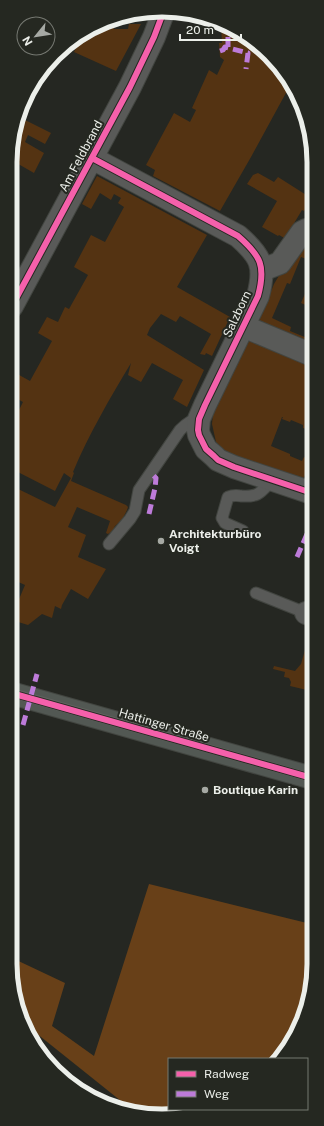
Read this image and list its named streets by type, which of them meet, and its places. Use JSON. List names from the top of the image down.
{
  "streets": {
    "street": ["Am Feldbrand", "Salzborn", "Hattinger Straße"]
  },
  "places": ["Architekturbüro Voigt", "Boutique Karin"],
  "legend": ["Radweg", "Weg"],
  "scale_bar": "20 m",
  "north": "bottom left"
}
